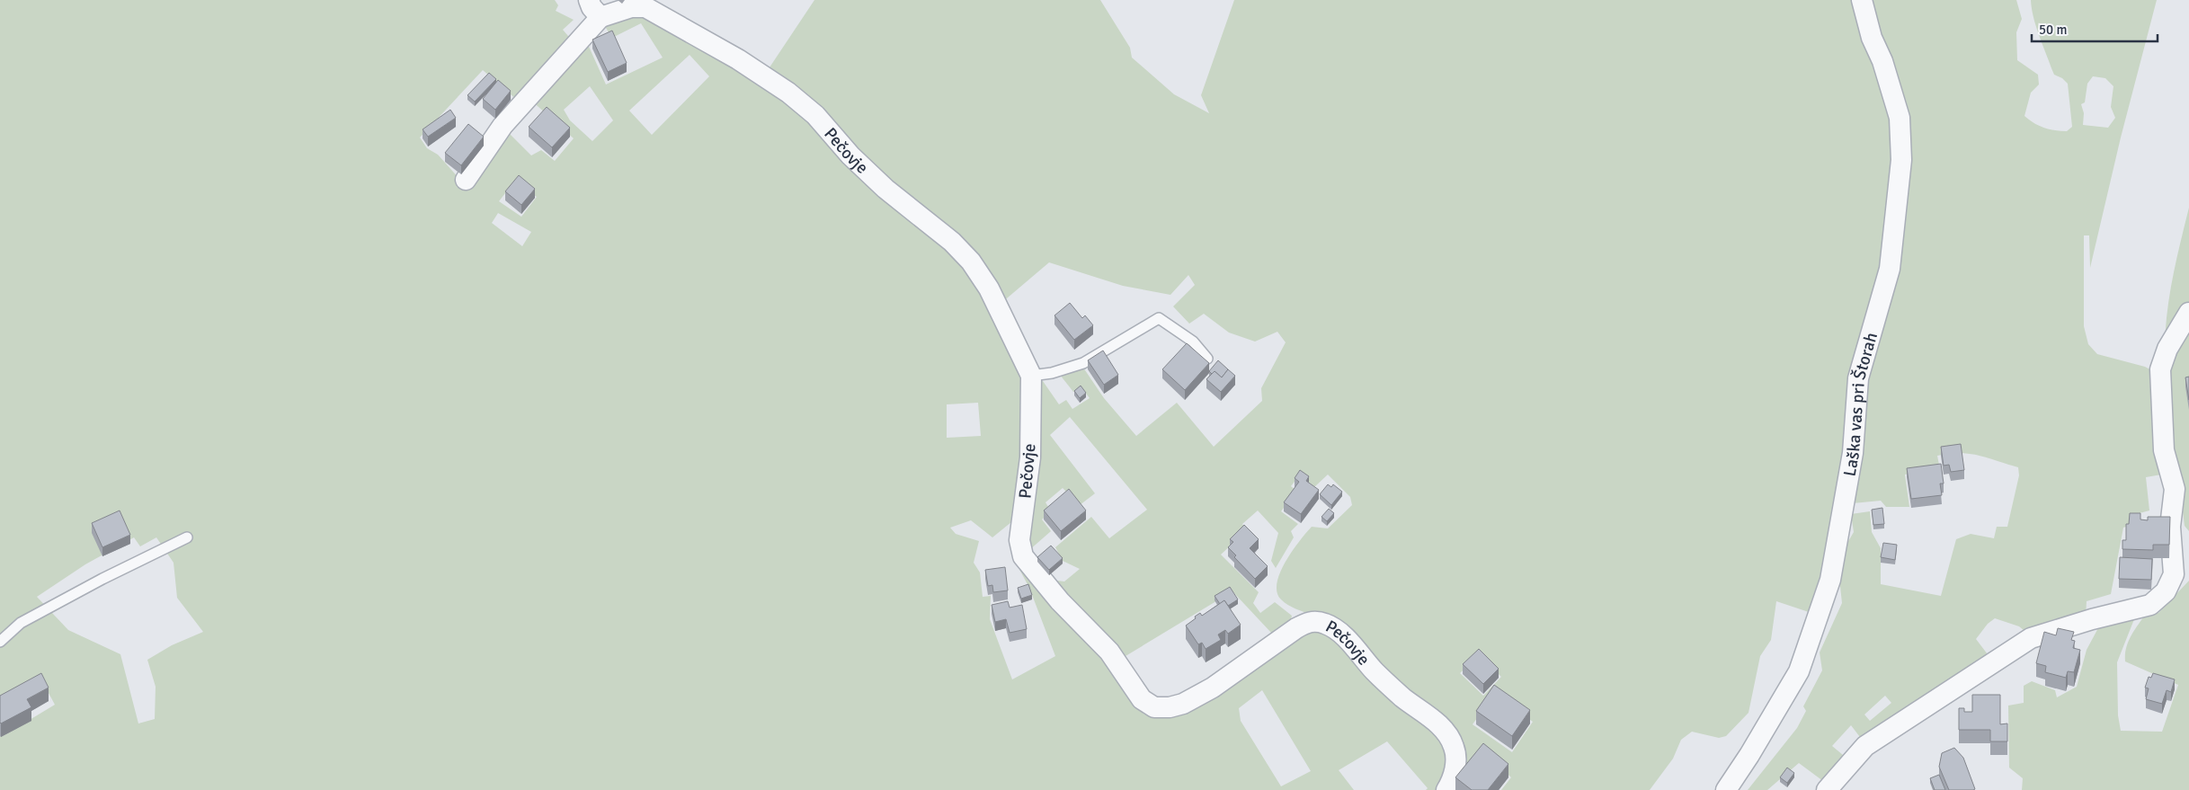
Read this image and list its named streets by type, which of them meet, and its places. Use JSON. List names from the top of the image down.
{
  "streets": {
    "street": ["Pečovje", "Laška vas pri Štorah"]
  },
  "scale_bar": "50 m"
}
